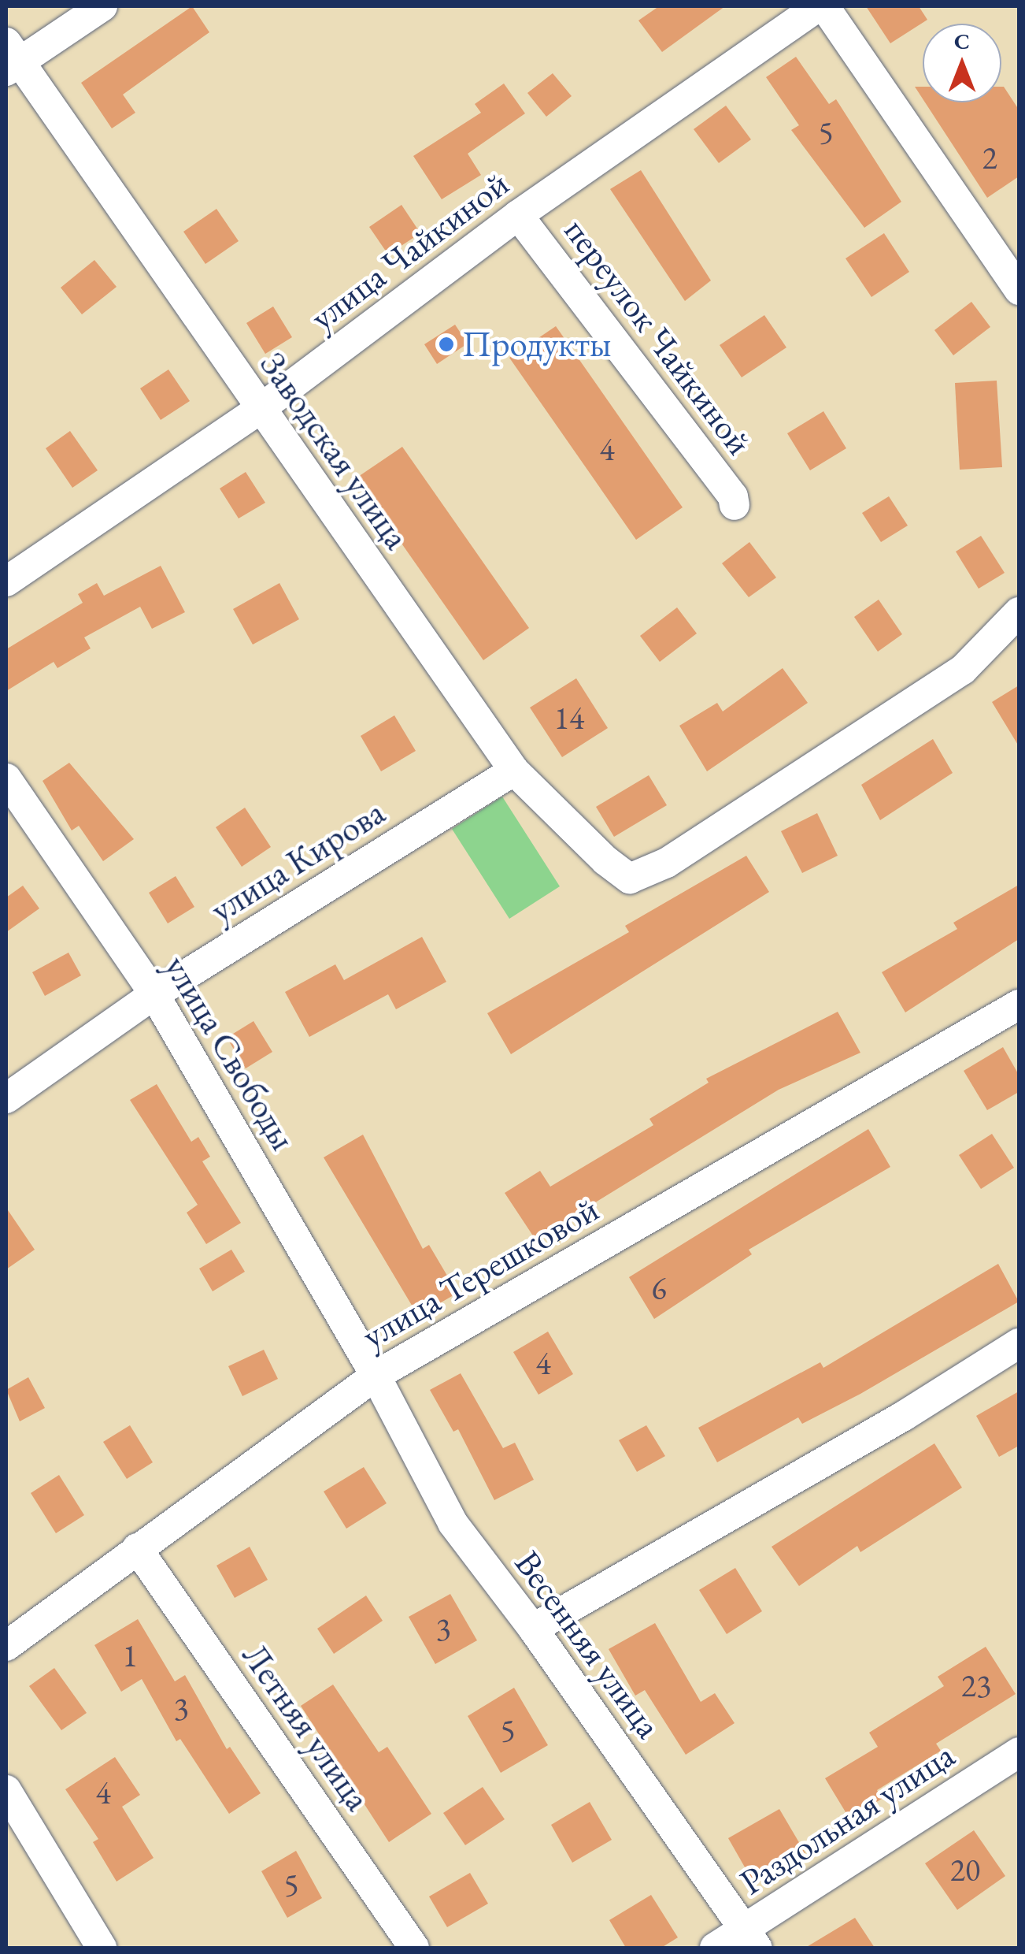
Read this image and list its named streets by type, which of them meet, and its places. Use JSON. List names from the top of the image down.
{
  "streets": {
    "street": [
      "улица Чайкиной",
      "переулок Чайкиной",
      "Заводская улица",
      "улица Кирова",
      "улица Свободы",
      "улица Терешковой",
      "Весенняя улица",
      "Летняя улица",
      "Раздольная улица"
    ]
  },
  "crossings": [
    ["улица Чайкиной", "переулок Чайкиной"],
    ["улица Чайкиной", "Заводская улица"],
    ["Заводская улица", "улица Кирова"],
    ["улица Кирова", "улица Свободы"],
    ["улица Свободы", "улица Терешковой"],
    ["улица Свободы", "Весенняя улица"],
    ["улица Терешковой", "Весенняя улица"],
    ["улица Терешковой", "Летняя улица"],
    ["Весенняя улица", "Раздольная улица"]
  ],
  "places": ["Продукты"],
  "house_numbers": [
    "5",
    "2",
    "4",
    "14",
    "6",
    "4",
    "3",
    "1",
    "23",
    "3",
    "5",
    "4",
    "20",
    "5"
  ],
  "north": "top"
}
